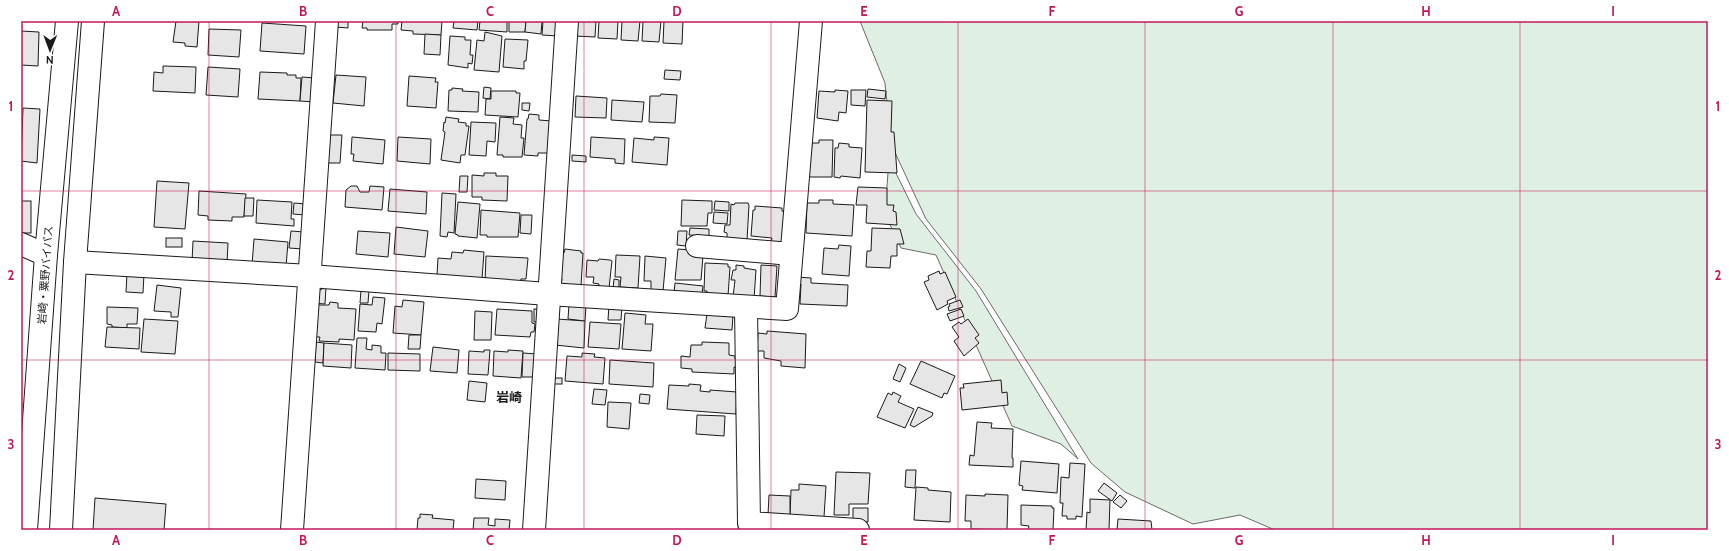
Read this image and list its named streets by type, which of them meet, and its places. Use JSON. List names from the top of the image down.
{
  "streets": {
    "main road": ["岩崎・粟野バイパス"]
  },
  "districts": ["岩崎"],
  "north": "bottom",
  "grid": {
    "columns": [
      "A",
      "B",
      "C",
      "D",
      "E",
      "F",
      "G",
      "H",
      "I"
    ],
    "rows": ["1", "2", "3"]
  }
}
